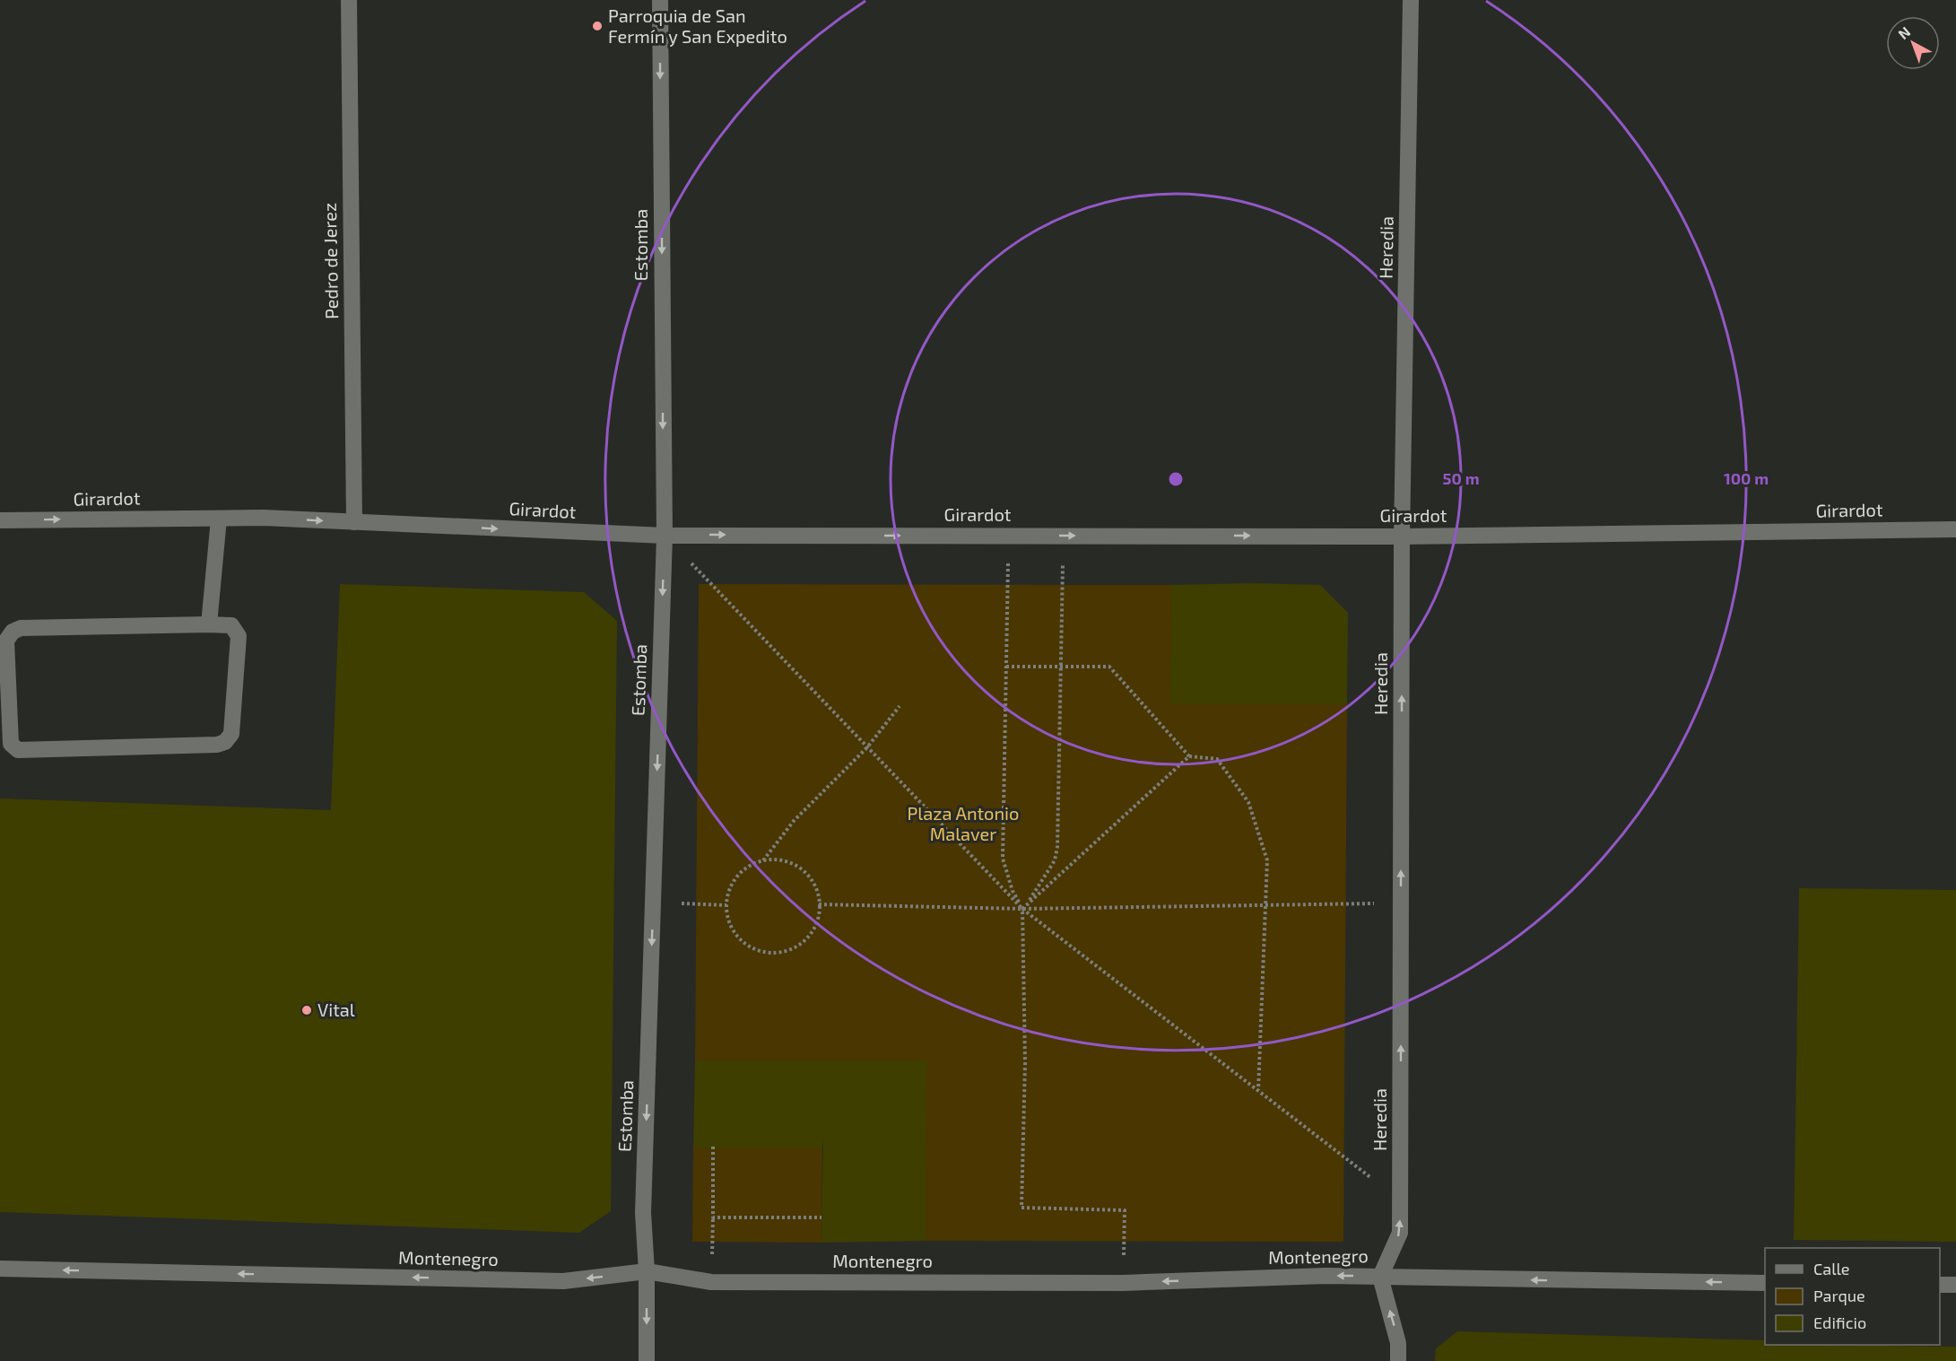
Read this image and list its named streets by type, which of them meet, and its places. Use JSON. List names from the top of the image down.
{
  "streets": {
    "street": [
      "Estomba",
      "Heredia",
      "Pedro de Jerez",
      "Girardot",
      "Montenegro"
    ]
  },
  "crossings": [
    ["Estomba", "Girardot"],
    ["Estomba", "Montenegro"],
    ["Heredia", "Girardot"],
    ["Heredia", "Montenegro"],
    ["Pedro de Jerez", "Girardot"]
  ],
  "one_way": [
    "Estomba",
    "Heredia",
    "Girardot",
    "Montenegro"
  ],
  "parks": ["Plaza Antonio Malaver"],
  "places": ["Parroquia de San Fermín y San Expedito", "Vital"],
  "legend": ["Calle", "Parque", "Edificio"],
  "north": "top left",
  "rings": ["50 m", "100 m"]
}
